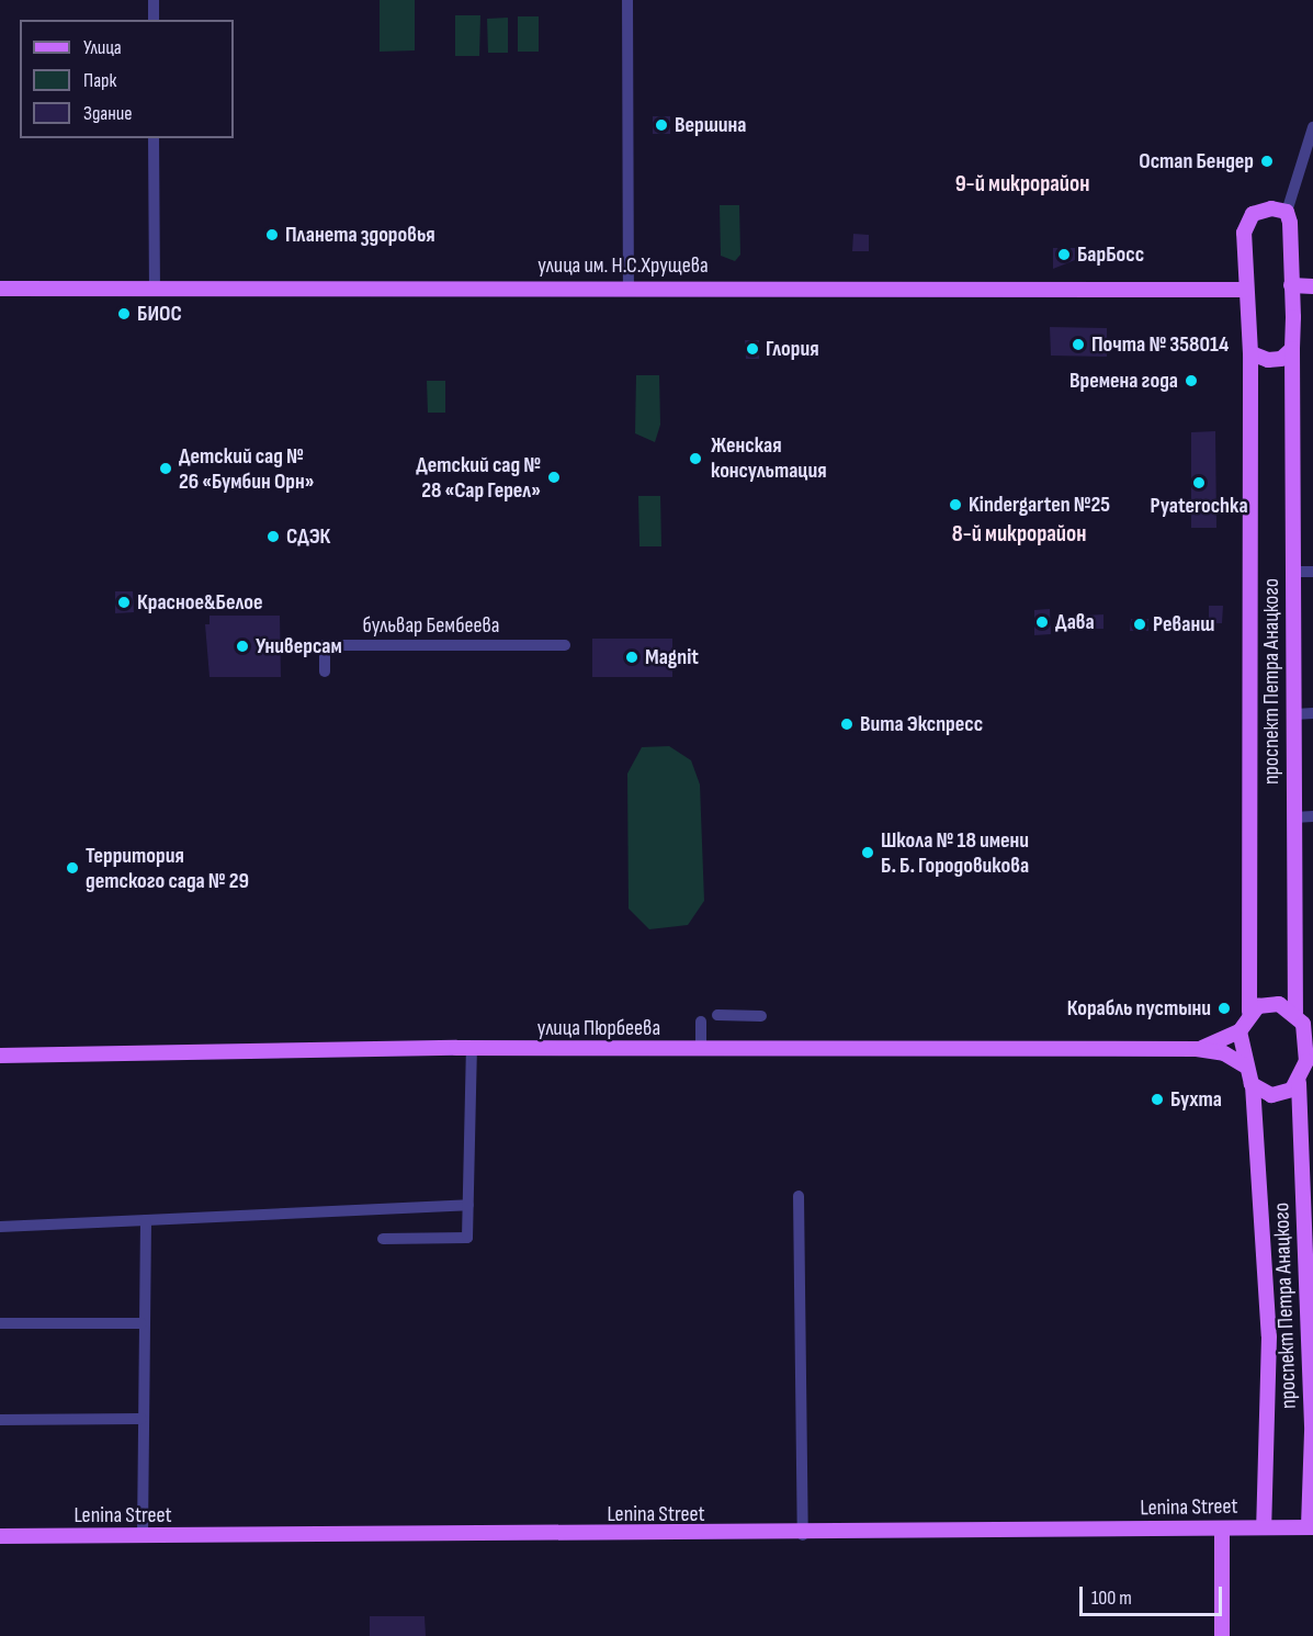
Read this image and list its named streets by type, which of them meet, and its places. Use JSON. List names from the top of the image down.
{
  "streets": {
    "main road": [
      "улица им. Н.С.Хрущева",
      "проспект Петра Анацкого",
      "улица Пюрбеева",
      "Lenina Street"
    ],
    "street": ["бульвар Бембеева"]
  },
  "crossings": [
    ["улица им. Н.С.Хрущева", "проспект Петра Анацкого"],
    ["проспект Петра Анацкого", "Lenina Street"]
  ],
  "districts": ["9-й микрорайон", "8-й микрорайон"],
  "places": [
    "Вершина",
    "Остап Бендер",
    "Планета здоровья",
    "БарБосс",
    "БИОС",
    "Почта № 358014",
    "Глория",
    "Времена года",
    "Женская консультация",
    "Детский сад № 26 «Бумбин Орн»",
    "Детский сад № 28 «Сар Герел»",
    "Pyaterochka",
    "Kindergarten №25",
    "СДЭК",
    "Красное&Белое",
    "Дава",
    "Реванш",
    "Универсам",
    "Magnit",
    "Вита Экспресс",
    "Школа № 18 имени Б. Б. Городовикова",
    "Территория детского сада № 29",
    "Корабль пустыни",
    "Бухта"
  ],
  "legend": ["Улица", "Парк", "Здание"],
  "scale_bar": "100 m"
}
